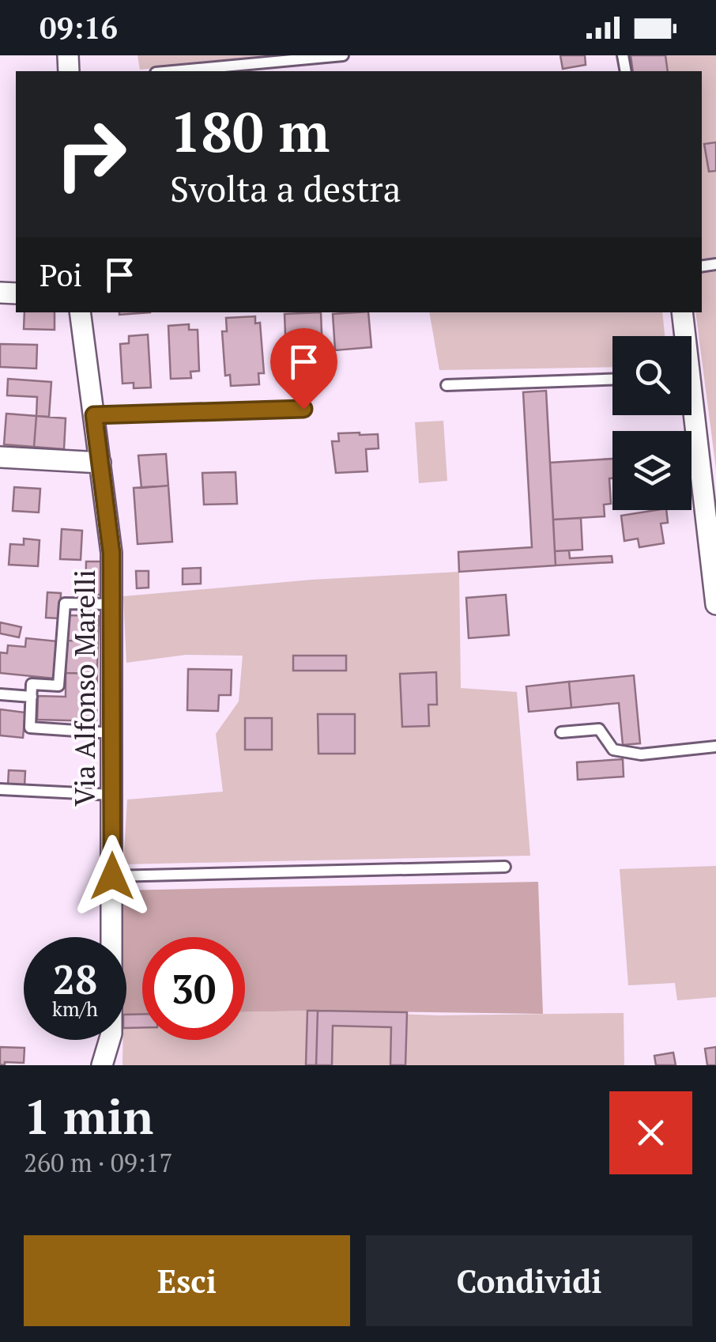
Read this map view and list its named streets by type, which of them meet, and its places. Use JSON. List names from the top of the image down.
{
  "streets": {
    "street": ["Via Alfonso Marelli"]
  },
  "page": {
    "status": "09:16",
    "turn": ["180 m", "Svolta a destra"],
    "then": "Poi",
    "speed": "28 km/h",
    "limit": "30",
    "heading": ["1 min", "260 m · 09:17"],
    "buttons": ["Esci", "Condividi"]
  }
}
